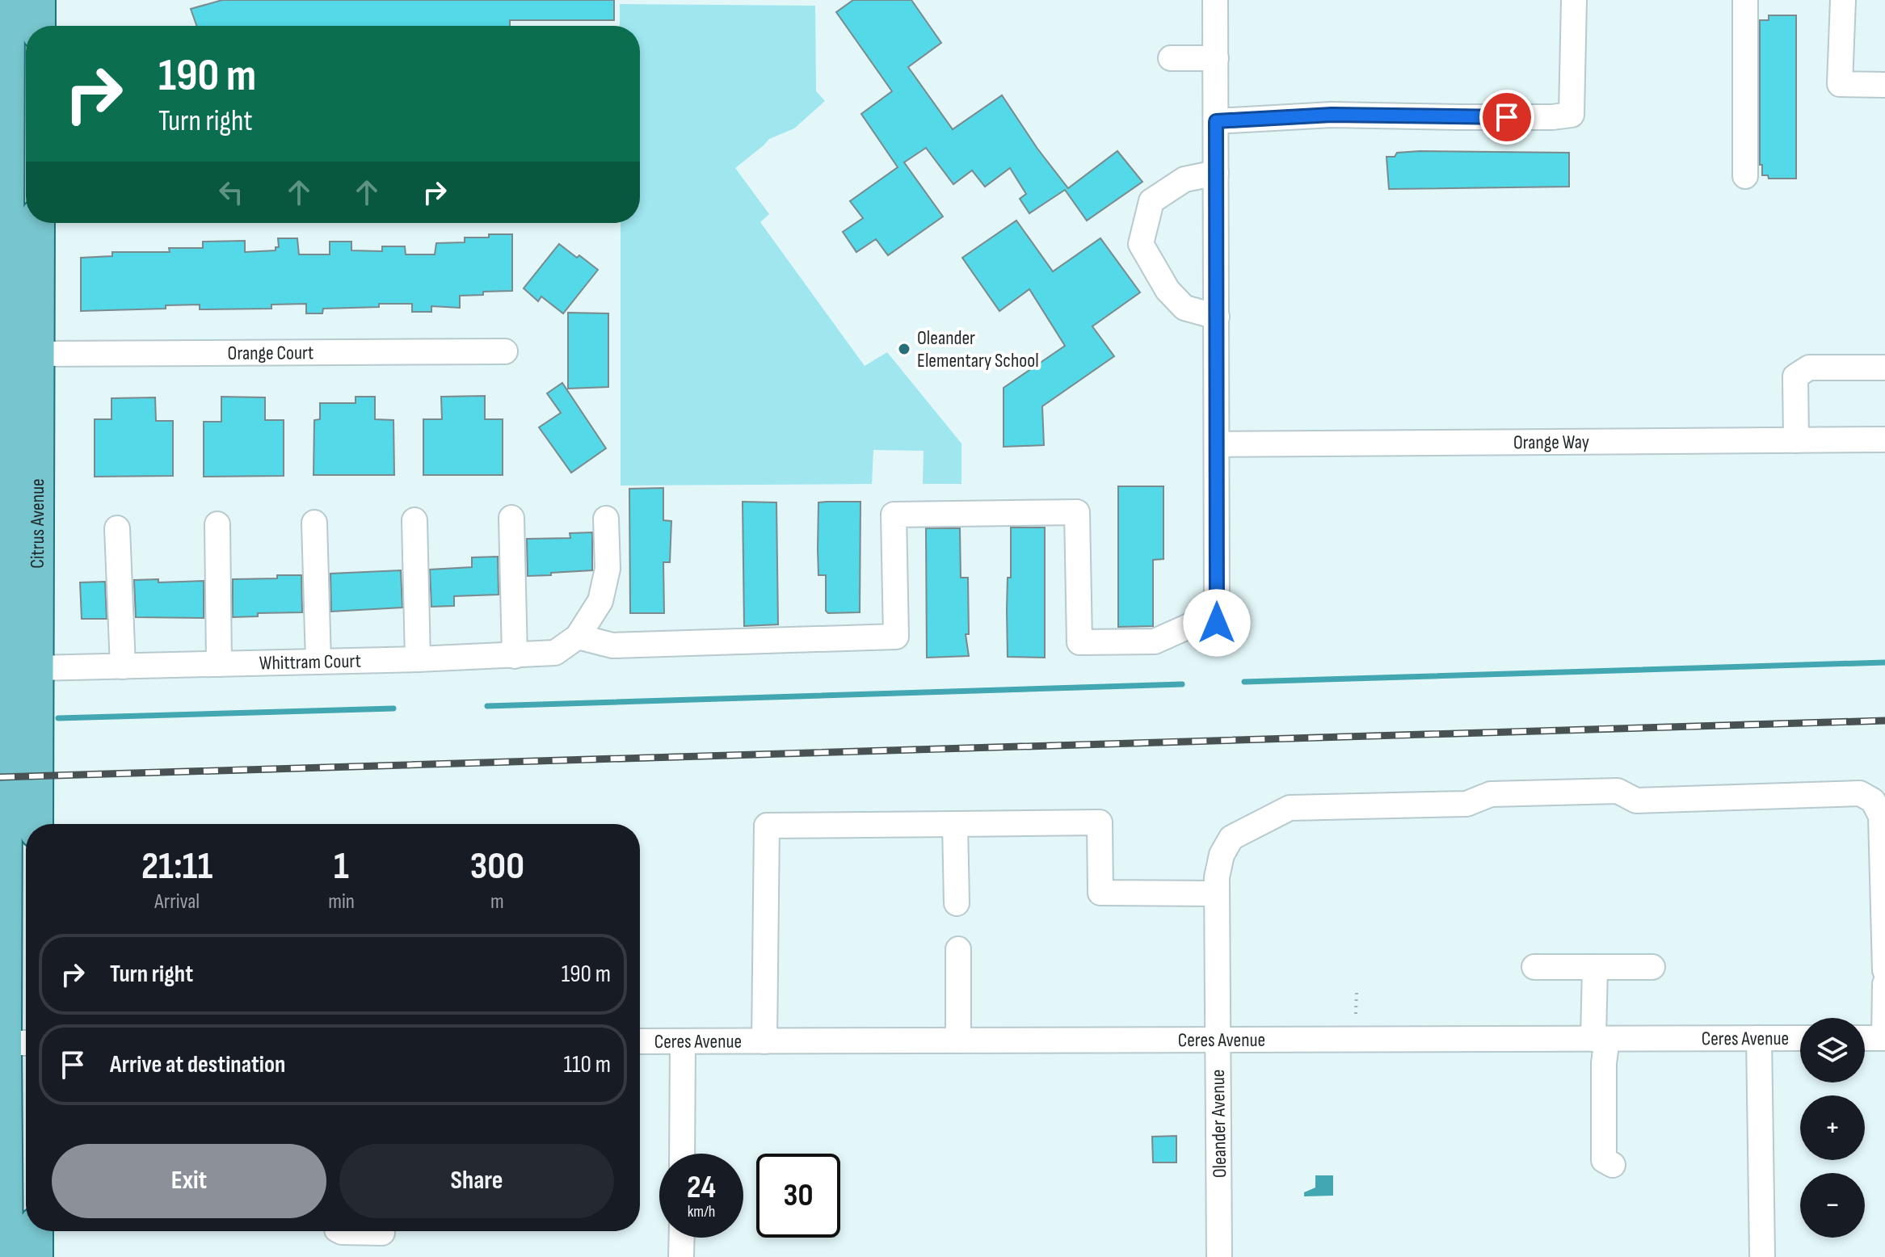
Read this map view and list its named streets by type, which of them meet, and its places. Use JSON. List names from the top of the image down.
{
  "streets": {
    "main road": ["Citrus Avenue"],
    "street": [
      "Orange Court",
      "Orange Way",
      "Whittram Court",
      "Ceres Avenue",
      "Oleander Avenue"
    ]
  },
  "crossings": [
    ["Orange Court", "Citrus Avenue"],
    ["Citrus Avenue", "Whittram Court"],
    ["Ceres Avenue", "Oleander Avenue"]
  ],
  "places": ["Oleander Elementary School"],
  "page": {
    "turn": ["190 m", "Turn right"],
    "eta": [
      "21:11",
      "Arrival",
      "1",
      "min",
      "300",
      "m"
    ],
    "list": [
      {
        "name": "Turn right",
        "value": "190 m"
      },
      {
        "name": "Arrive at destination",
        "value": "110 m"
      }
    ],
    "map_buttons": ["+", "−"],
    "buttons": ["Exit", "Share"],
    "speed": "24 km/h",
    "limit": "30"
  }
}
